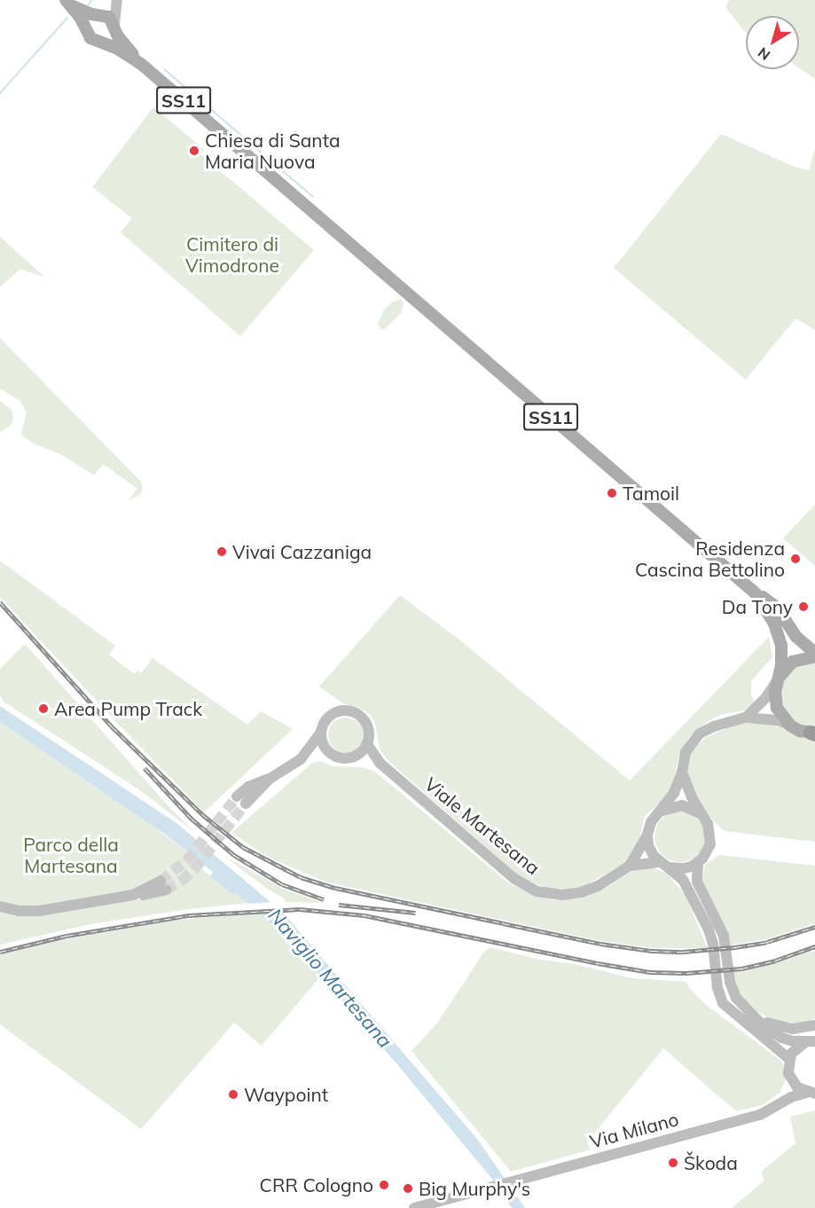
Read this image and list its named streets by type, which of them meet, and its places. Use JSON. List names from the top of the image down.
{
  "streets": {
    "main road": ["SS11", "Viale Martesana", "Via Milano"]
  },
  "water": ["Naviglio Martesana"],
  "parks": ["Cimitero di Vimodrone", "Parco della Martesana"],
  "places": [
    "Chiesa di Santa Maria Nuova",
    "Tamoil",
    "Vivai Cazzaniga",
    "Residenza Cascina Bettolino",
    "Da Tony",
    "Area Pump Track",
    "Waypoint",
    "Škoda",
    "CRR Cologno",
    "Big Murphy's"
  ],
  "north": "bottom left"
}
